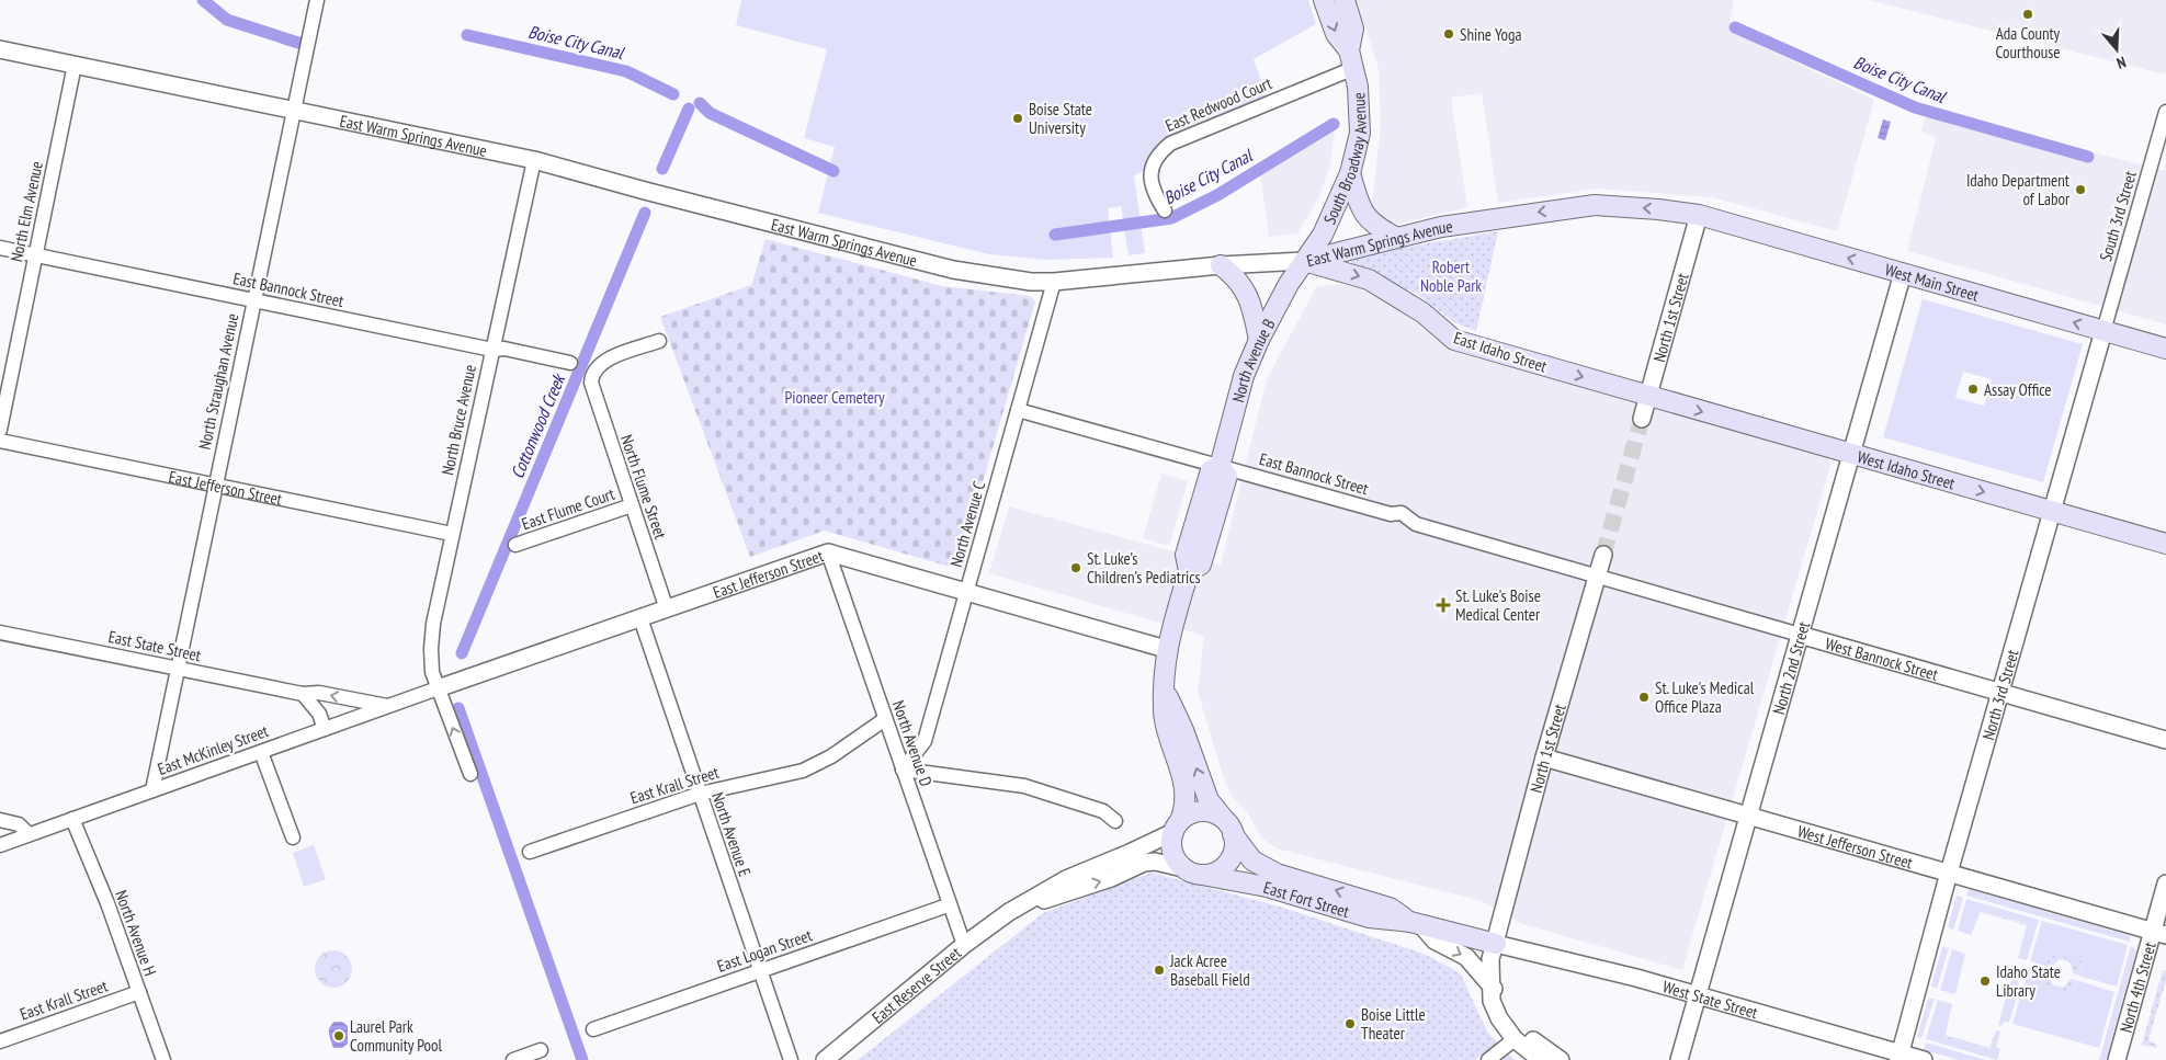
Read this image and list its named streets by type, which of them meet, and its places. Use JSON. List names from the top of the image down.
{
  "streets": {
    "main road": [
      "East Warm Springs Avenue",
      "South Broadway Avenue",
      "West Main Street",
      "East Idaho Street",
      "North Avenue B",
      "West Idaho Street",
      "East Fort Street"
    ],
    "street": [
      "East Redwood Court",
      "North Elm Avenue",
      "South 3rd Street",
      "East Bannock Street",
      "North 1st Street",
      "North Straughan Avenue",
      "North Bruce Avenue",
      "East Jefferson Street",
      "North Flume Street",
      "East Flume Court",
      "North Avenue C",
      "East State Street",
      "West Bannock Street",
      "North 2nd Street",
      "North 3rd Street",
      "North Avenue D",
      "East McKinley Street",
      "East Krall Street",
      "North Avenue E",
      "West Jefferson Street",
      "North Avenue H",
      "East Logan Street",
      "East Reserve Street",
      "North 4th Street",
      "West State Street"
    ]
  },
  "crossings": [
    ["East Redwood Court", "South Broadway Avenue"],
    ["East Warm Springs Avenue", "South Broadway Avenue"],
    ["East Warm Springs Avenue", "North Elm Avenue"],
    ["East Warm Springs Avenue", "West Main Street"],
    ["East Warm Springs Avenue", "North 1st Street"],
    ["East Warm Springs Avenue", "East Idaho Street"],
    ["East Warm Springs Avenue", "North Avenue B"],
    ["East Warm Springs Avenue", "North Straughan Avenue"],
    ["East Warm Springs Avenue", "North Bruce Avenue"],
    ["East Warm Springs Avenue", "North Avenue C"],
    ["South Broadway Avenue", "East Idaho Street"],
    ["South Broadway Avenue", "North Avenue B"],
    ["North Elm Avenue", "East Bannock Street"],
    ["South 3rd Street", "West Main Street"],
    ["South 3rd Street", "North 3rd Street"],
    ["West Main Street", "North 1st Street"],
    ["West Main Street", "North 2nd Street"],
    ["West Main Street", "North 3rd Street"],
    ["East Bannock Street", "North 1st Street"],
    ["East Bannock Street", "North Avenue B"],
    ["East Bannock Street", "North Straughan Avenue"],
    ["East Bannock Street", "North Bruce Avenue"],
    ["East Bannock Street", "North Avenue C"],
    ["East Bannock Street", "West Bannock Street"],
    ["North 1st Street", "East Idaho Street"],
    ["North 1st Street", "West Idaho Street"],
    ["North 1st Street", "West Bannock Street"],
    ["North 1st Street", "West Jefferson Street"],
    ["North 1st Street", "East Fort Street"],
    ["North 1st Street", "West State Street"],
    ["East Idaho Street", "North Avenue B"],
    ["East Idaho Street", "West Idaho Street"],
    ["North Avenue B", "East Jefferson Street"],
    ["North Avenue B", "East Fort Street"],
    ["North Straughan Avenue", "East Jefferson Street"],
    ["North Straughan Avenue", "East State Street"],
    ["North Straughan Avenue", "East McKinley Street"],
    ["North Bruce Avenue", "East Jefferson Street"],
    ["North Bruce Avenue", "East McKinley Street"],
    ["West Idaho Street", "North 2nd Street"],
    ["West Idaho Street", "North 3rd Street"],
    ["East Jefferson Street", "North Flume Street"],
    ["East Jefferson Street", "North Avenue C"],
    ["East Jefferson Street", "North Avenue D"],
    ["East Jefferson Street", "East McKinley Street"],
    ["East Jefferson Street", "North Avenue E"],
    ["East Jefferson Street", "East Fort Street"],
    ["North Flume Street", "East Flume Court"],
    ["North Avenue C", "North Avenue D"],
    ["East State Street", "East McKinley Street"],
    ["West Bannock Street", "North 2nd Street"],
    ["West Bannock Street", "North 3rd Street"],
    ["North 2nd Street", "West Jefferson Street"],
    ["North 2nd Street", "West State Street"],
    ["North 3rd Street", "West Jefferson Street"],
    ["North 3rd Street", "West State Street"],
    ["North Avenue D", "East Krall Street"],
    ["North Avenue D", "East Logan Street"],
    ["North Avenue D", "East Reserve Street"],
    ["East McKinley Street", "North Avenue H"],
    ["East Krall Street", "North Avenue E"],
    ["East Krall Street", "North Avenue H"],
    ["North Avenue E", "East Logan Street"],
    ["West Jefferson Street", "North 4th Street"],
    ["East Fort Street", "East Reserve Street"],
    ["East Fort Street", "West State Street"]
  ],
  "one_way": [
    "West Main Street",
    "East Idaho Street",
    "West Idaho Street",
    "East Fort Street"
  ],
  "water": ["Boise City Canal", "Cottonwood Creek"],
  "parks": ["Robert Noble Park", "Pioneer Cemetery"],
  "places": {
    "other": [
      "Ada County Courthouse",
      "Shine Yoga",
      "Boise State University",
      "Idaho Department of Labor",
      "Assay Office",
      "St. Luke’s Children’s Pediatrics",
      "St. Luke's Medical Office Plaza",
      "Jack Acree Baseball Field",
      "Idaho State Library",
      "Boise Little Theater",
      "Laurel Park Community Pool"
    ],
    "health": ["St. Luke's Boise Medical Center"]
  },
  "north": "bottom"
}
